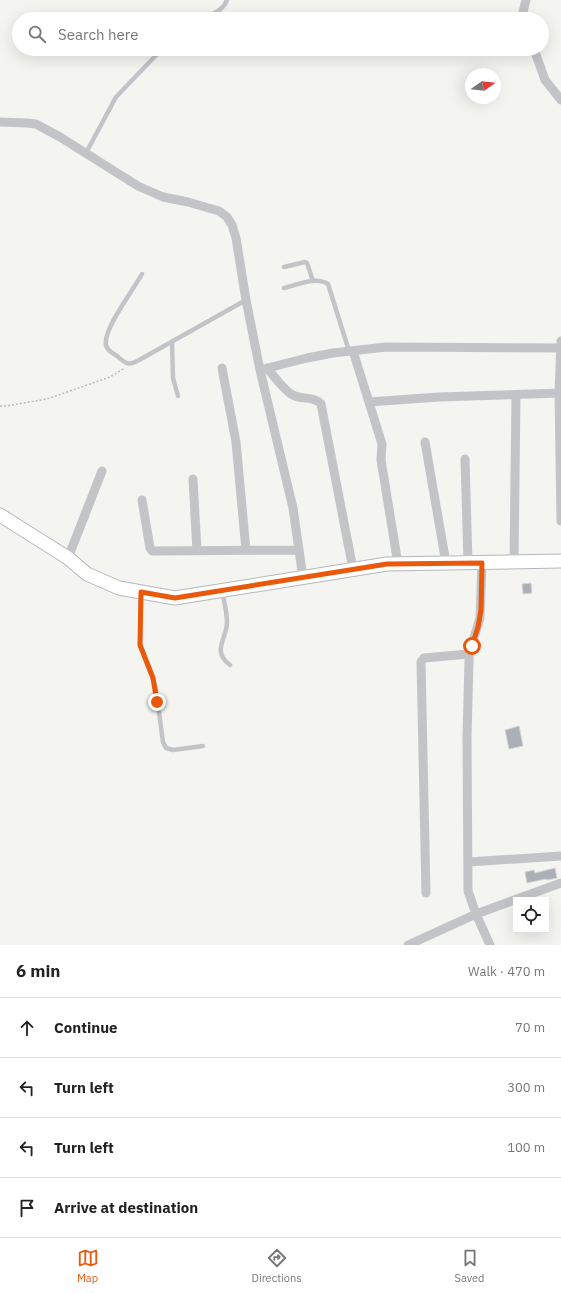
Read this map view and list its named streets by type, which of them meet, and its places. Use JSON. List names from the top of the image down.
{
  "north": "right",
  "page": {
    "search": "Search here",
    "heading": ["6 min", "Walk · 470 m"],
    "list": [
      ["Continue", "70 m"],
      ["Turn left", "300 m"],
      ["Turn left", "100 m"],
      "Arrive at destination"
    ],
    "nav": ["Map", "Directions", "Saved"]
  }
}
